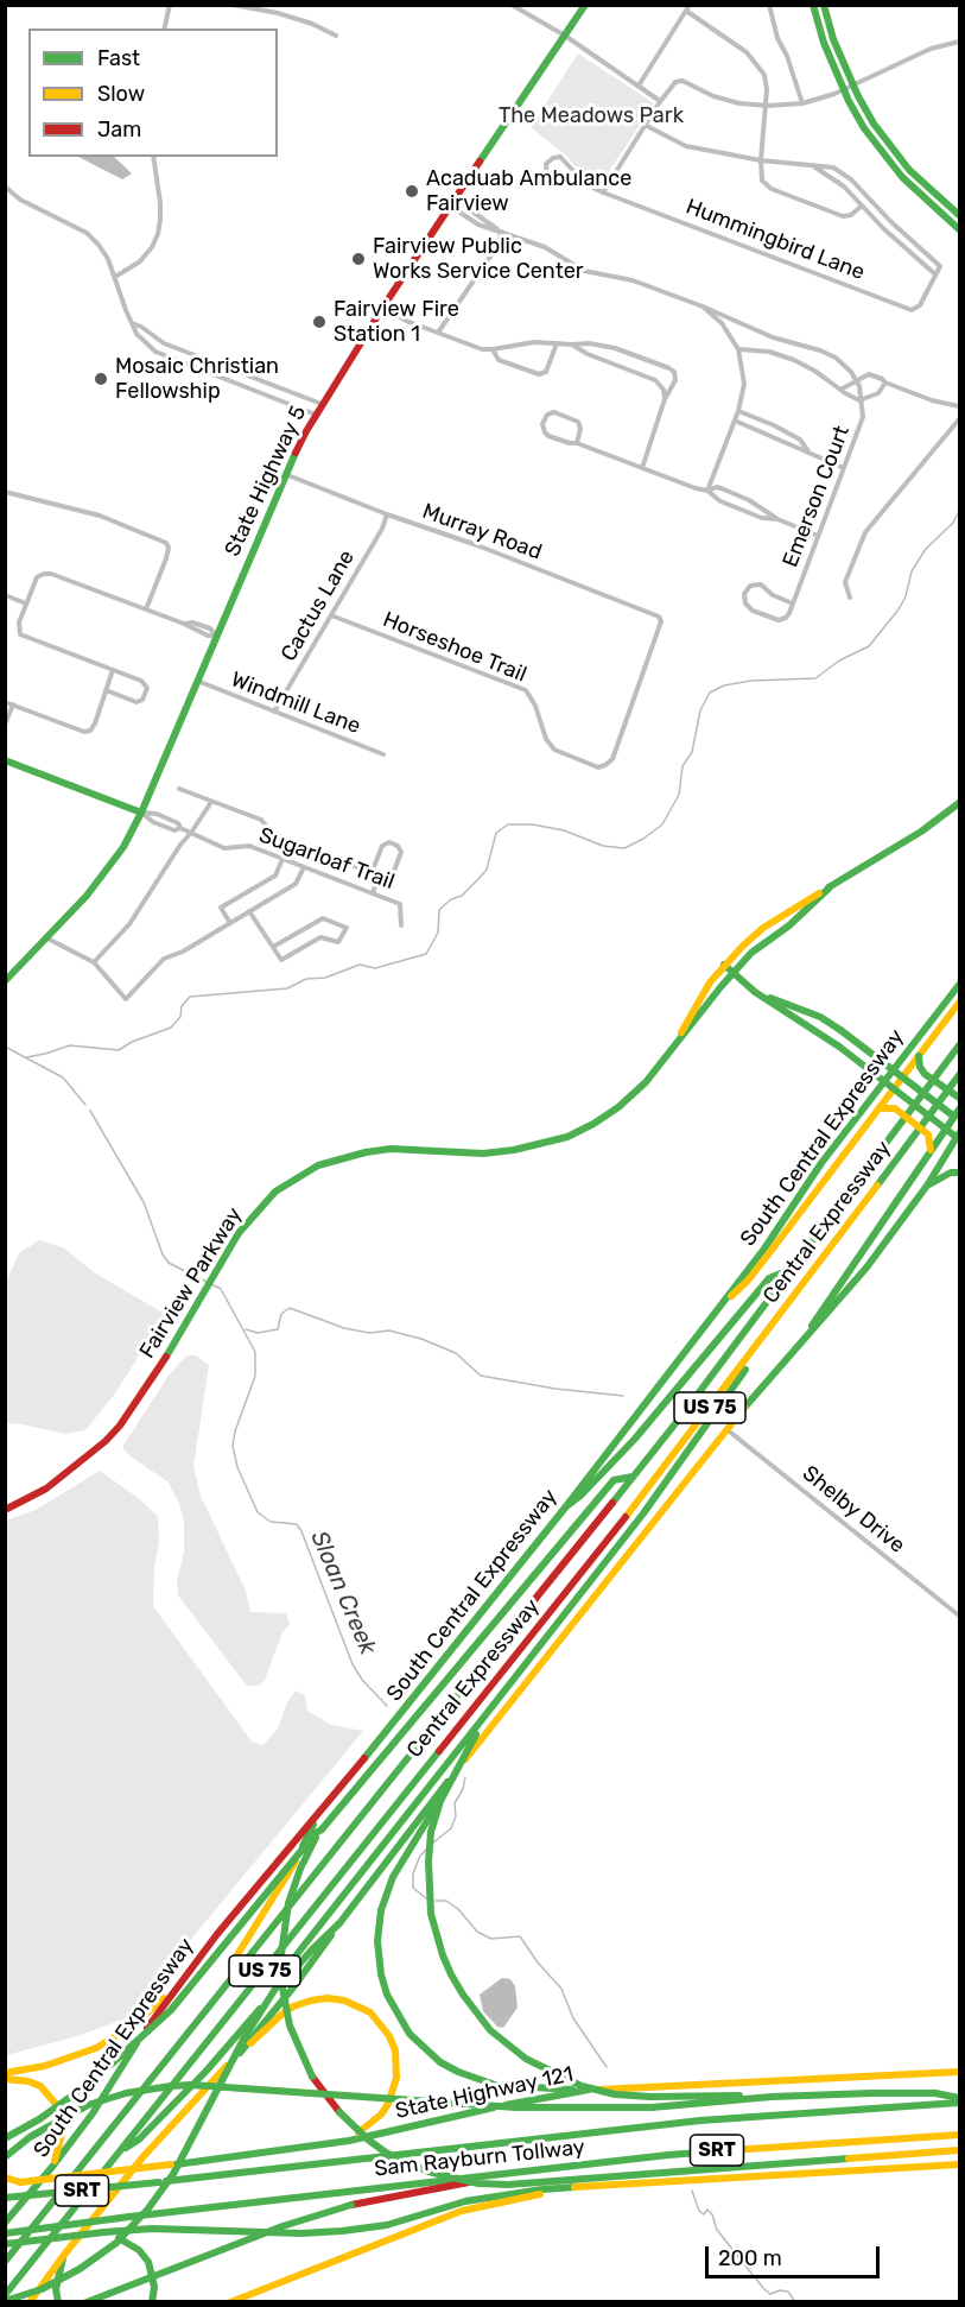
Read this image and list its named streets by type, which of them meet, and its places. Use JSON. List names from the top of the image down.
{
  "streets": {
    "main road": [
      "State Highway 5",
      "South Central Expressway",
      "Central Expressway",
      "Fairview Parkway",
      "US 75",
      "State Highway 121",
      "SRT",
      "Sam Rayburn Tollway"
    ],
    "street": [
      "Hummingbird Lane",
      "Emerson Court",
      "Murray Road",
      "Cactus Lane",
      "Horseshoe Trail",
      "Windmill Lane",
      "Sugarloaf Trail",
      "Shelby Drive"
    ]
  },
  "crossings": [
    ["State Highway 5", "Murray Road"],
    ["State Highway 5", "Windmill Lane"],
    ["State Highway 5", "Sugarloaf Trail"],
    ["Murray Road", "Cactus Lane"],
    ["Murray Road", "Horseshoe Trail"],
    ["Cactus Lane", "Horseshoe Trail"],
    ["Cactus Lane", "Windmill Lane"]
  ],
  "water": ["Sloan Creek"],
  "parks": ["The Meadows Park"],
  "places": [
    "Acaduab Ambulance Fairview",
    "Fairview Public Works Service Center",
    "Fairview Fire Station 1",
    "Mosaic Christian Fellowship"
  ],
  "legend": ["Fast", "Slow", "Jam"],
  "scale_bar": "200 m"
}
